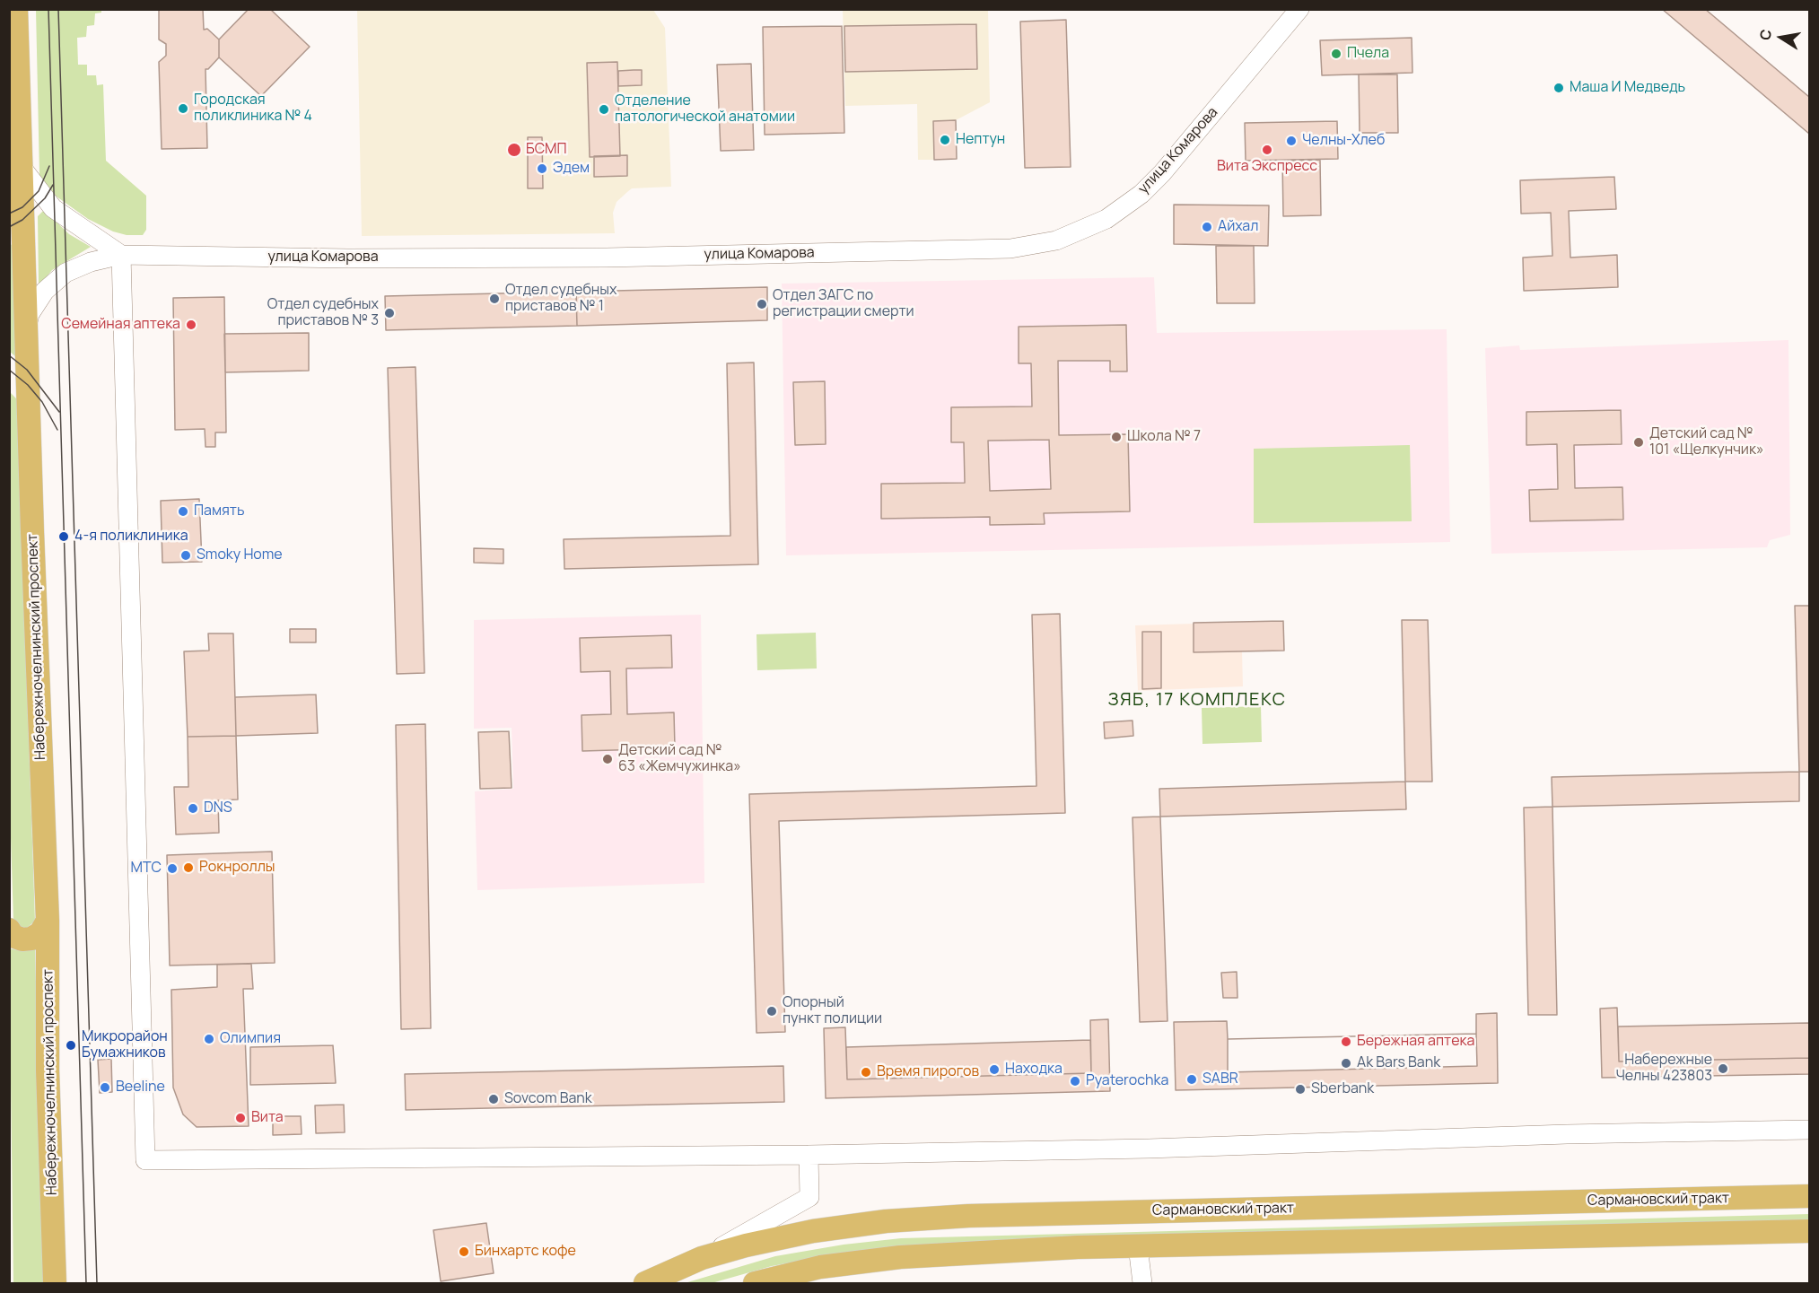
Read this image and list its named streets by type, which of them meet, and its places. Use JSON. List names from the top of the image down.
{
  "streets": {
    "main road": ["Набережночелнинский проспект", "Сармановский тракт"],
    "street": ["улица Комарова"]
  },
  "crossings": [
    ["улица Комарова", "Набережночелнинский проспект"]
  ],
  "districts": ["ЗЯБ, 17 КОМПЛЕКС"],
  "places": [
    "Пчела",
    "Маша И Медведь",
    "Городская поликлиника № 4",
    "Отделение патологической анатомии",
    "Нептун",
    "Челны-Хлеб",
    "БСМП",
    "Вита Экспресс",
    "Эдем",
    "Айхал",
    "Отдел судебных приставов № 1",
    "Отдел ЗАГС по регистрации смерти",
    "Отдел судебных приставов № 3",
    "Семейная аптека",
    "Школа № 7",
    "Детский сад № 101 «Щелкунчик»",
    "Память",
    "4-я поликлиника",
    "Smoky Home",
    "Детский сад № 63 «Жемчужинка»",
    "DNS",
    "Рокнроллы",
    "МТС",
    "Опорный пункт полиции",
    "Олимпия",
    "Бережная аптека",
    "Микрорайон Бумажников",
    "Ak Bars Bank",
    "Набережные Челны 423803",
    "Находка",
    "Время пирогов",
    "SABR",
    "Pyaterochka",
    "Beeline",
    "Sberbank",
    "Sovcom Bank",
    "Вита",
    "Бинхартс кофе"
  ],
  "north": "left"
}
